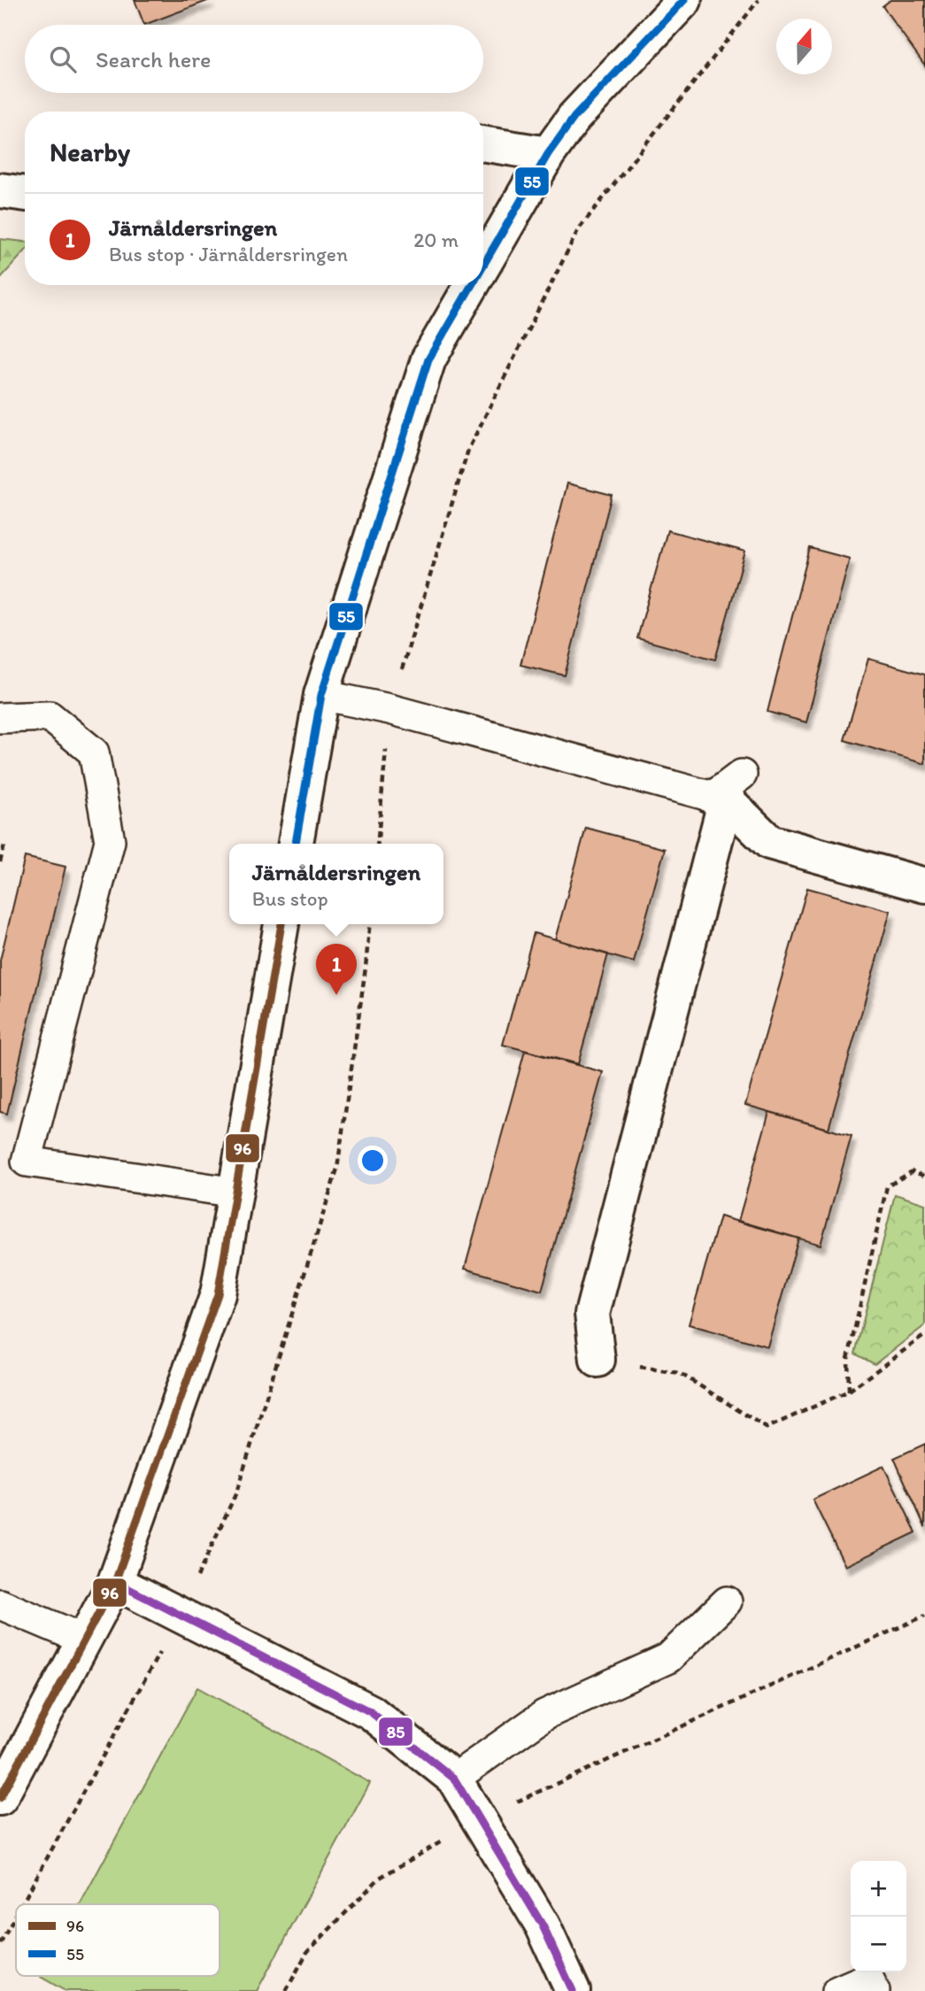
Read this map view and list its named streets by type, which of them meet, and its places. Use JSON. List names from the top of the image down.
{
  "lines": ["transit line 55", "transit line 96", "transit line 85"],
  "legend": ["96", "55"],
  "north": "top",
  "page": {
    "search": "Search here",
    "heading": "Nearby",
    "list": [
      {
        "mark": "1",
        "name": "Järnåldersringen",
        "note": "Bus stop · Järnåldersringen",
        "value": "20 m"
      }
    ],
    "popup": ["Järnåldersringen", "Bus stop"],
    "pins": "1",
    "map_buttons": ["+", "−"]
  }
}
